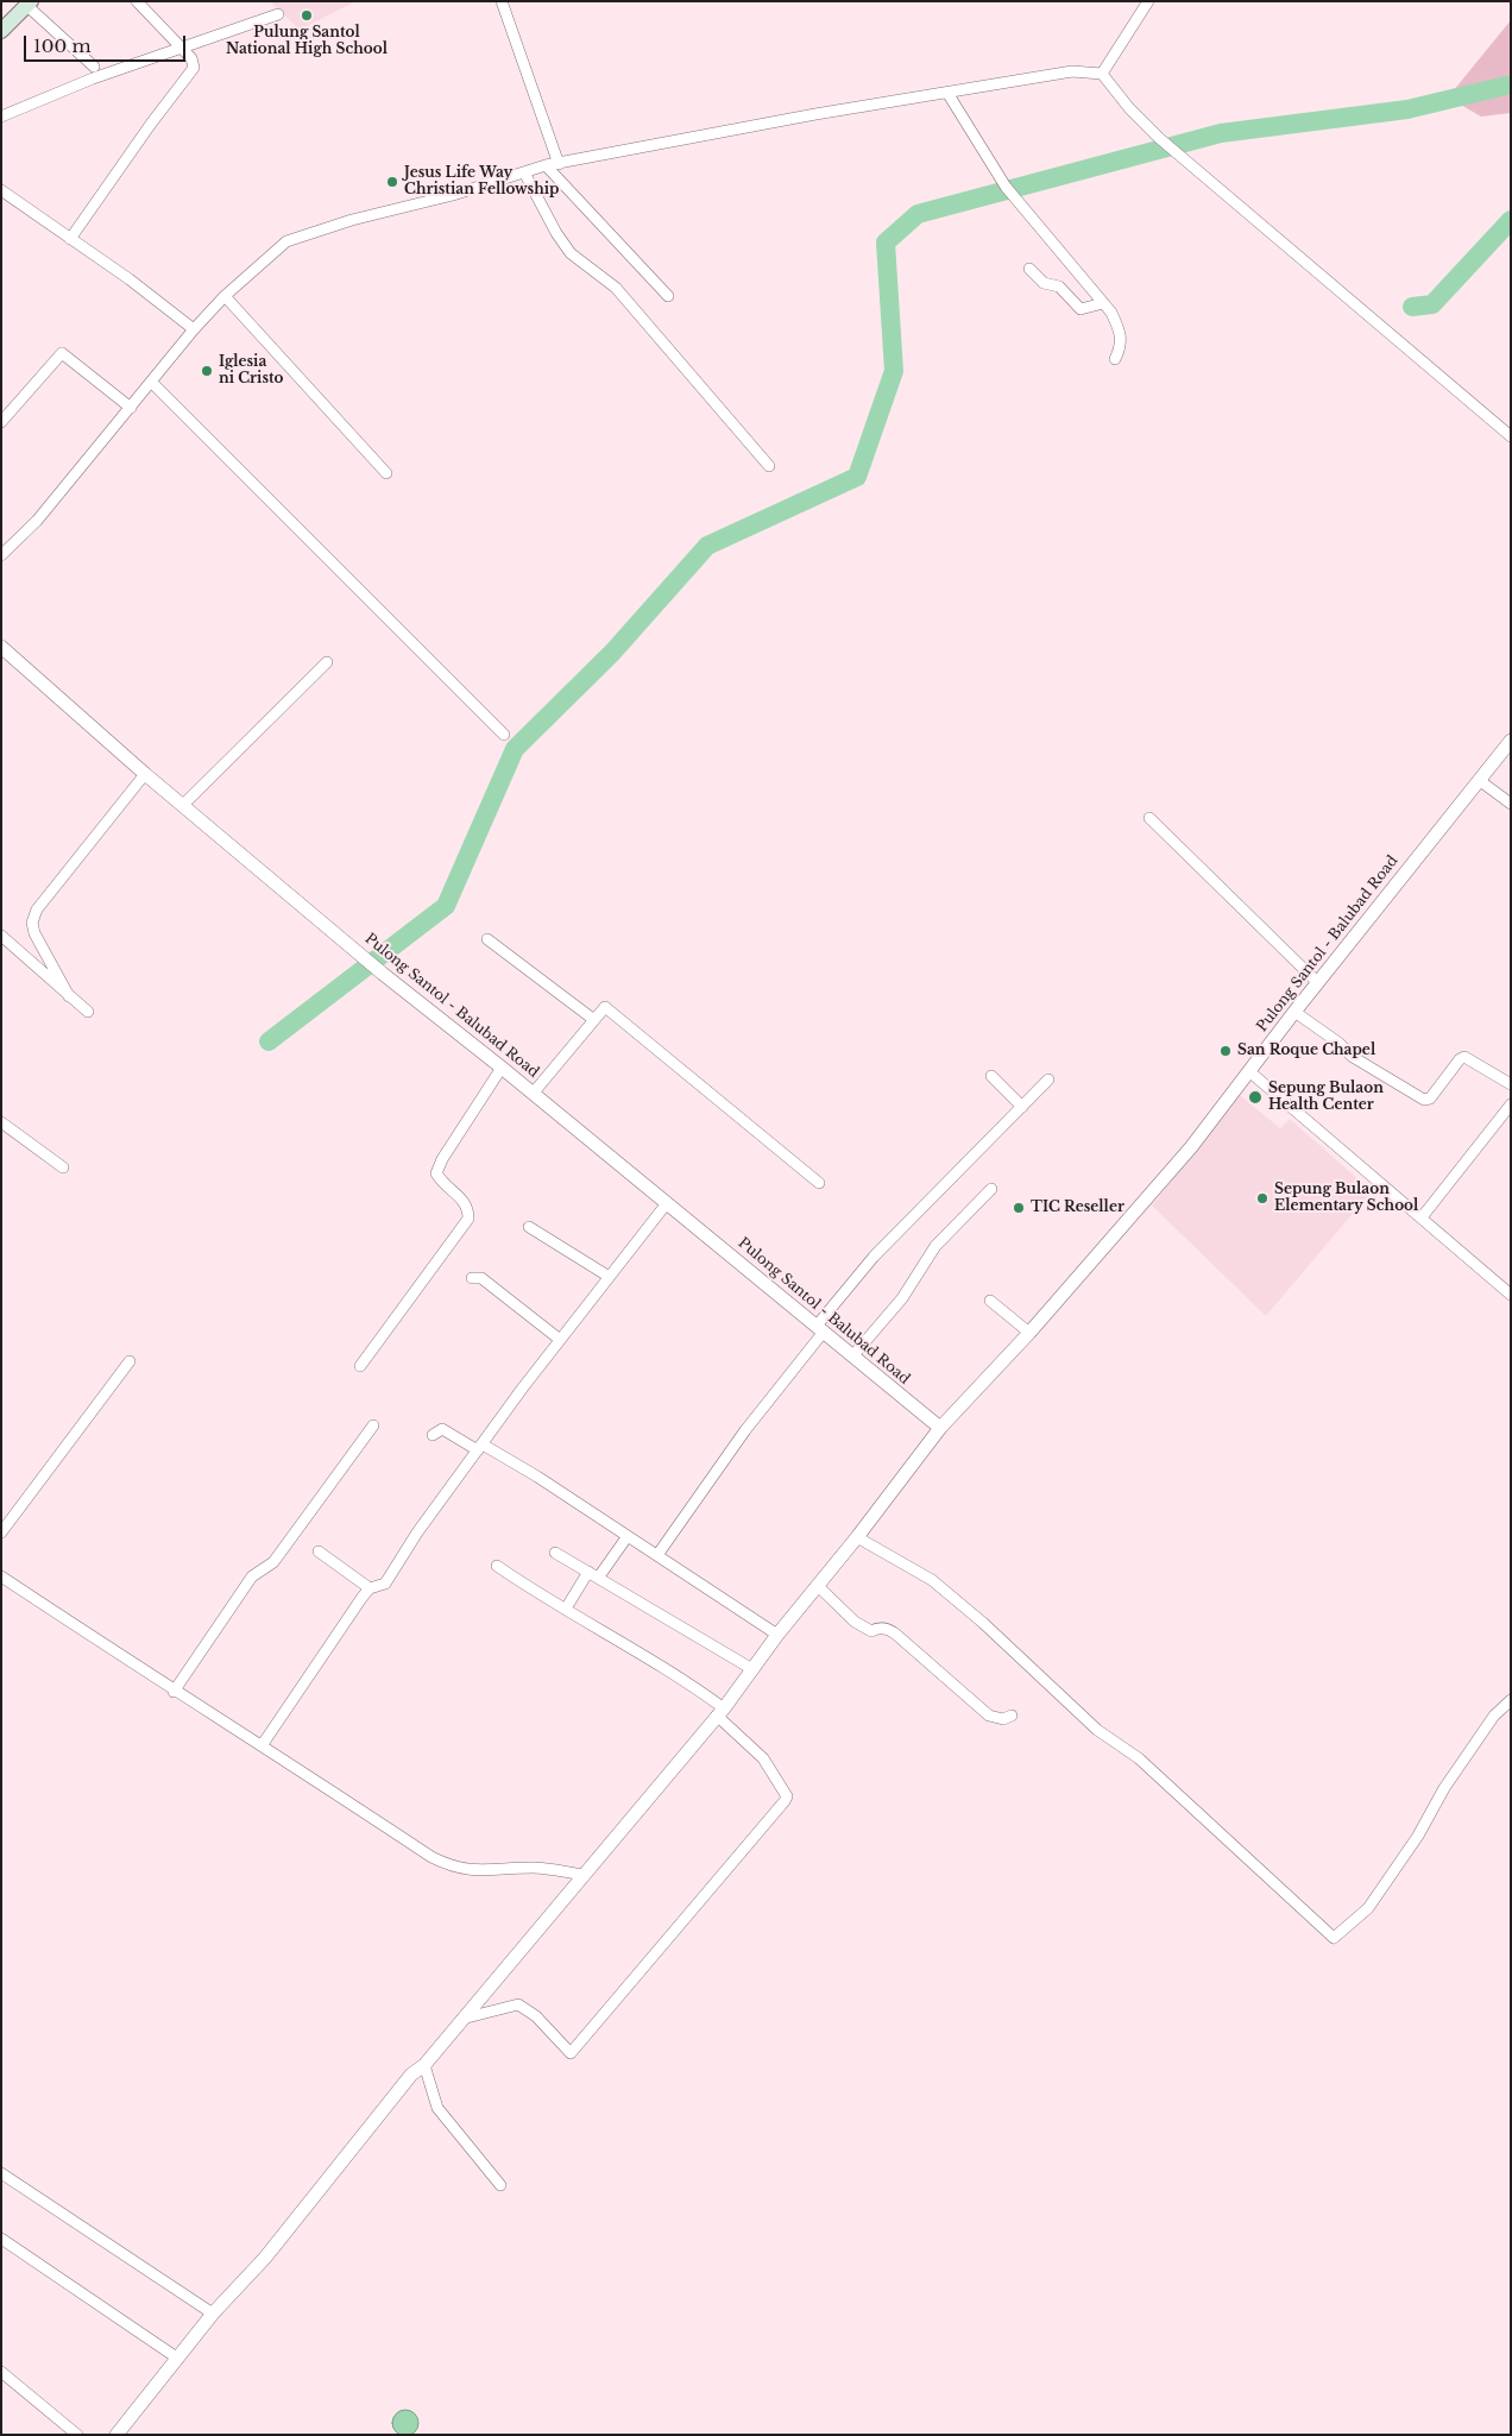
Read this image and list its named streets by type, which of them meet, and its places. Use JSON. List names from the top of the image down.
{
  "streets": {
    "street": ["Pulong Santol - Balubad Road"]
  },
  "places": [
    "Pulung Santol National High School",
    "Jesus Life Way Christian Fellowship",
    "Iglesia ni Cristo",
    "San Roque Chapel",
    "Sepung Bulaon Health Center",
    "Sepung Bulaon Elementary School",
    "TIC Reseller"
  ],
  "scale_bar": "100 m"
}
